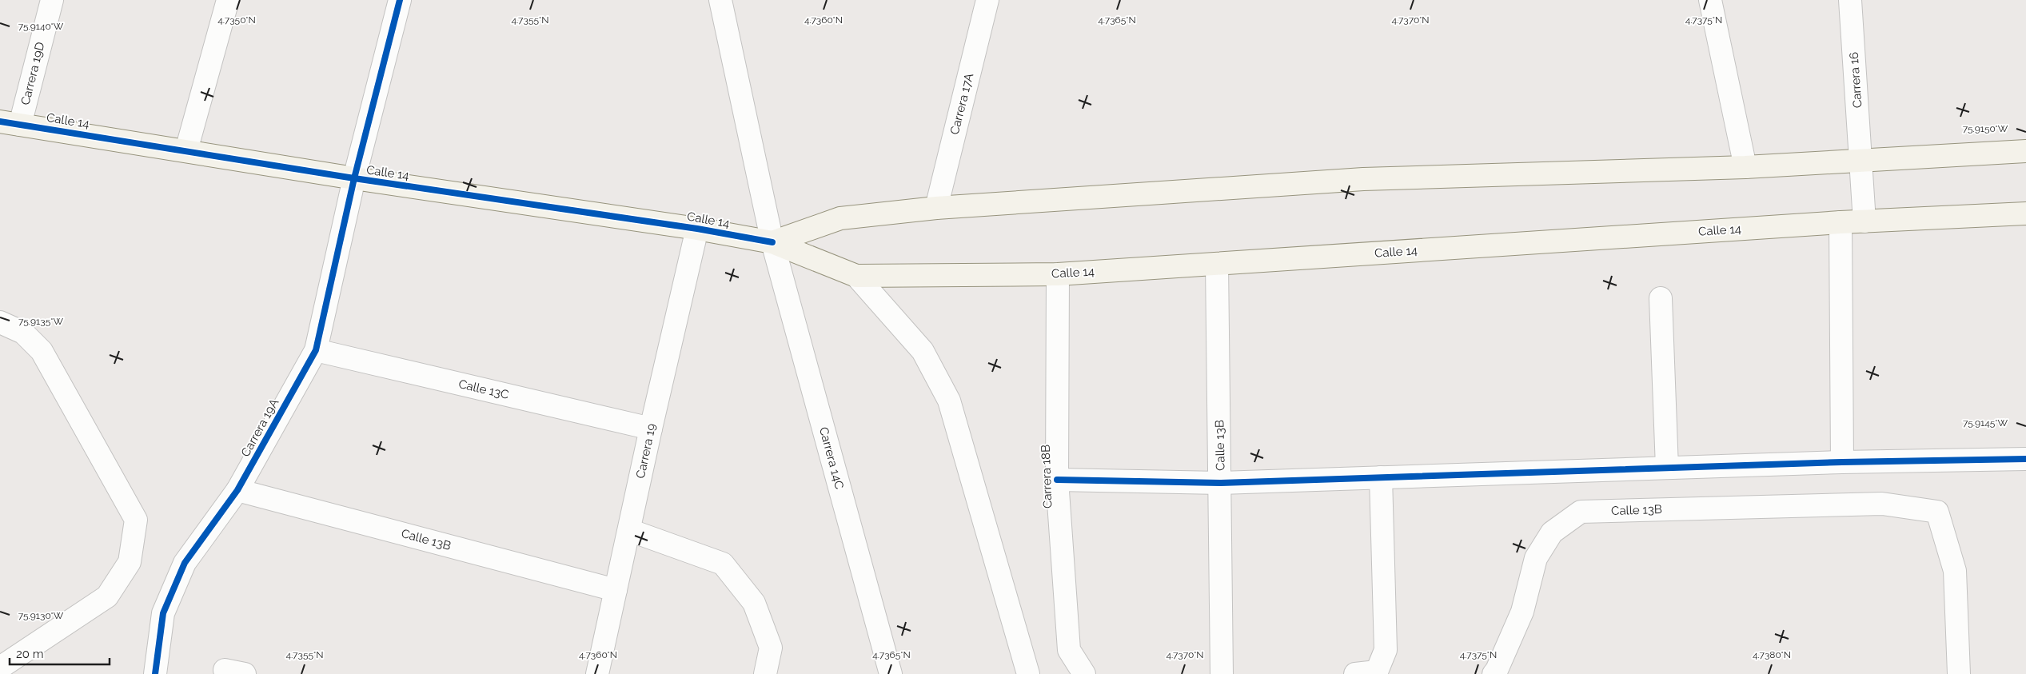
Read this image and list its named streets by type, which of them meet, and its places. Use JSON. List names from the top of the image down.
{
  "streets": {
    "main road": ["Calle 14"],
    "street": [
      "Carrera 19D",
      "Carrera 16",
      "Carrera 17A",
      "Calle 13C",
      "Carrera 19A",
      "Calle 13B",
      "Carrera 19",
      "Carrera 14C",
      "Carrera 18B"
    ]
  },
  "crossings": [
    ["Carrera 19D", "Calle 14"],
    ["Carrera 16", "Calle 14"],
    ["Carrera 17A", "Calle 14"],
    ["Calle 14", "Carrera 19A"],
    ["Calle 14", "Calle 13B"],
    ["Calle 14", "Carrera 19"],
    ["Calle 14", "Carrera 14C"],
    ["Calle 14", "Carrera 18B"],
    ["Calle 13C", "Carrera 19A"],
    ["Calle 13C", "Carrera 19"],
    ["Carrera 19A", "Calle 13B"],
    ["Calle 13B", "Carrera 19"]
  ],
  "scale_bar": "20 m",
  "coordinates": [
    "4.7350°N",
    "4.7355°N",
    "4.7360°N",
    "4.7365°N",
    "4.7370°N",
    "4.7375°N",
    "75.9140°W",
    "75.9150°W",
    "75.9135°W",
    "75.9145°W",
    "75.9130°W",
    "4.7380°N"
  ]
}
